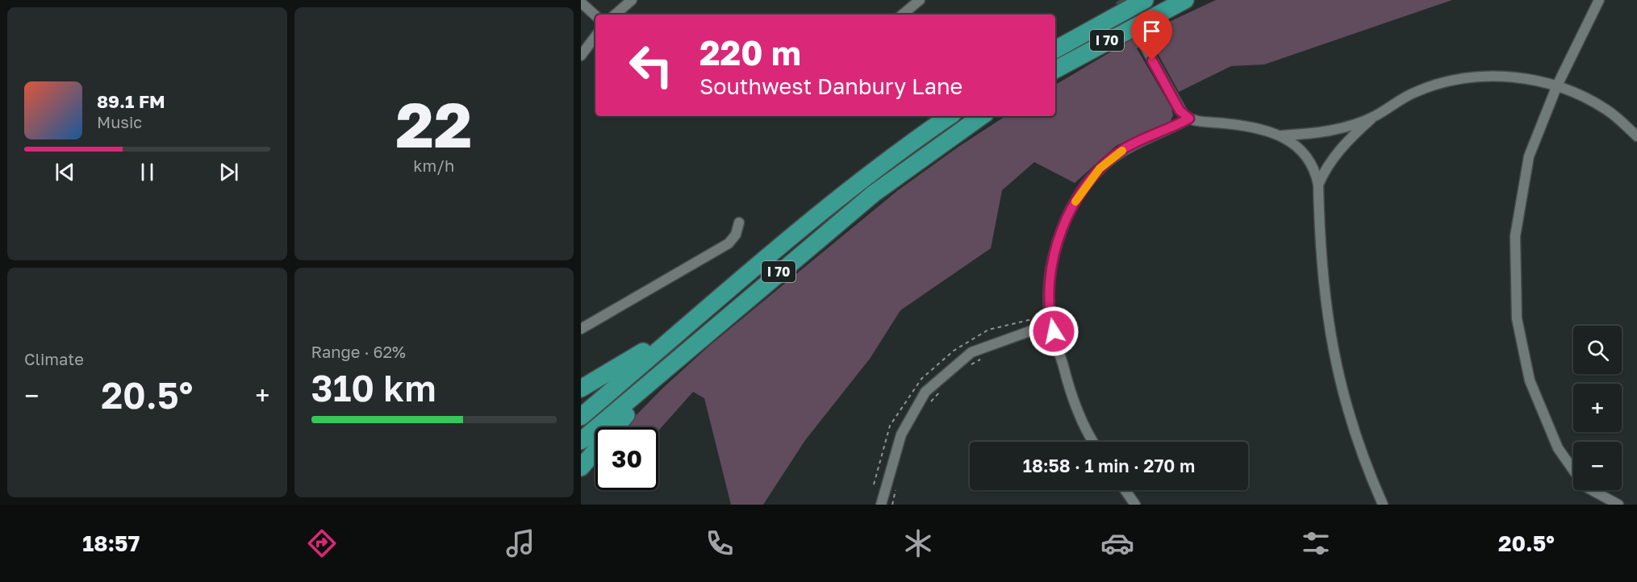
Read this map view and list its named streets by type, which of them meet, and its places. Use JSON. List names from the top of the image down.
{
  "streets": {
    "highway": ["I 70"]
  },
  "page": {
    "tile": [
      ["22", "km/h"],
      "Climate",
      ["Range · 62%", "310 km"]
    ],
    "turn": ["220 m", "Southwest Danbury Lane"],
    "song": ["89.1 FM", "Music"],
    "map_buttons": ["+", "−"],
    "heat": ["−", "20.5°", "+"],
    "limit": "30",
    "trip": "18:58 · 1 min · 270 m",
    "tabs": ["18:57", "20.5°"]
  }
}
